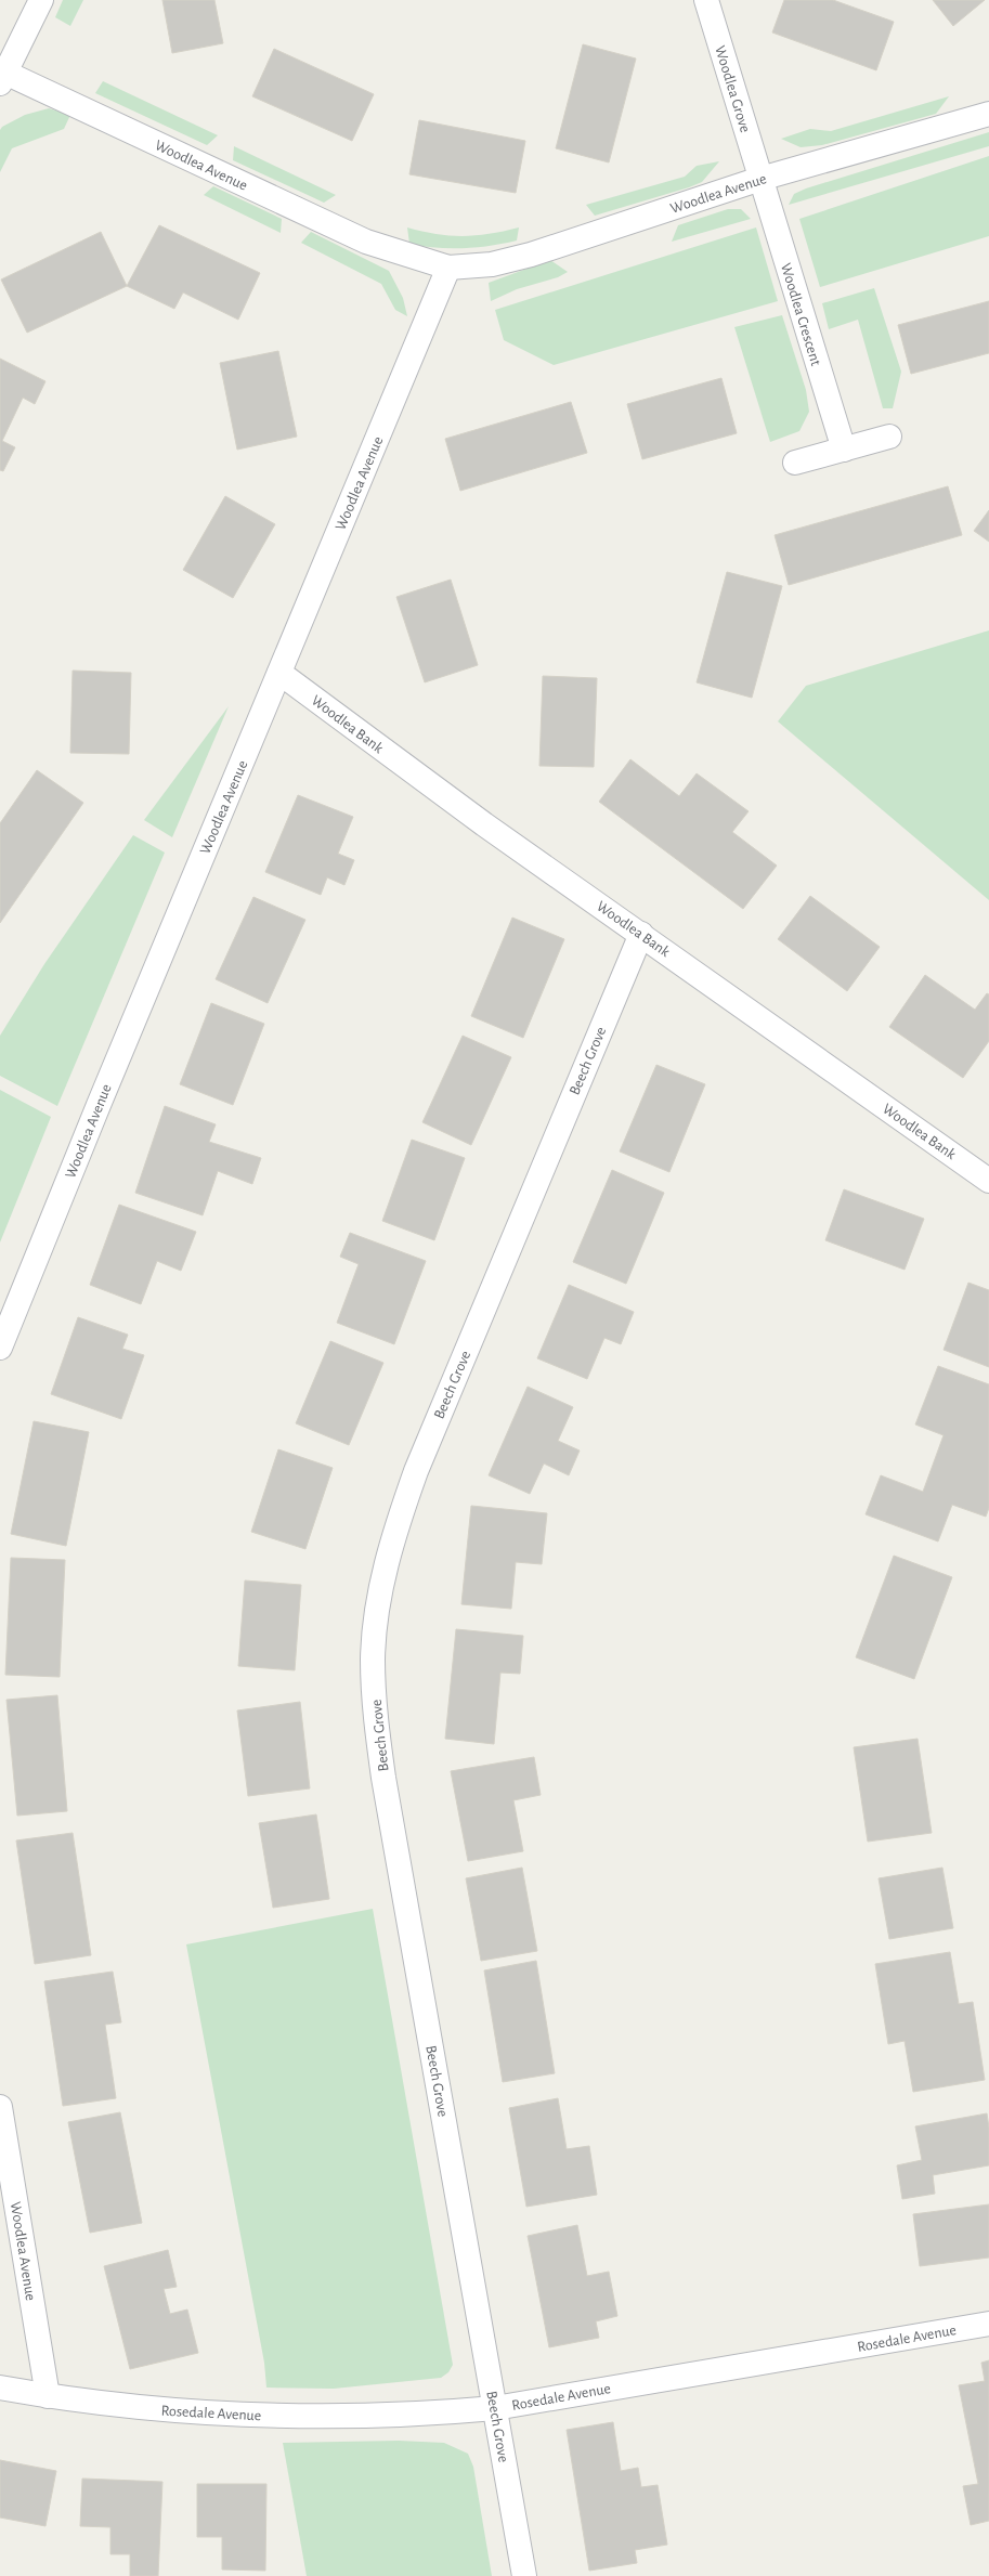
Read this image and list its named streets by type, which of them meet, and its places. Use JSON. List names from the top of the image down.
{
  "streets": {
    "street": [
      "Woodlea Grove",
      "Woodlea Avenue",
      "Woodlea Crescent",
      "Woodlea Bank",
      "Beech Grove",
      "Rosedale Avenue"
    ]
  },
  "crossings": [
    ["Woodlea Grove", "Woodlea Avenue"],
    ["Woodlea Grove", "Woodlea Crescent"],
    ["Woodlea Avenue", "Woodlea Crescent"],
    ["Woodlea Avenue", "Woodlea Bank"],
    ["Woodlea Avenue", "Rosedale Avenue"],
    ["Woodlea Bank", "Beech Grove"],
    ["Beech Grove", "Rosedale Avenue"]
  ]
}
